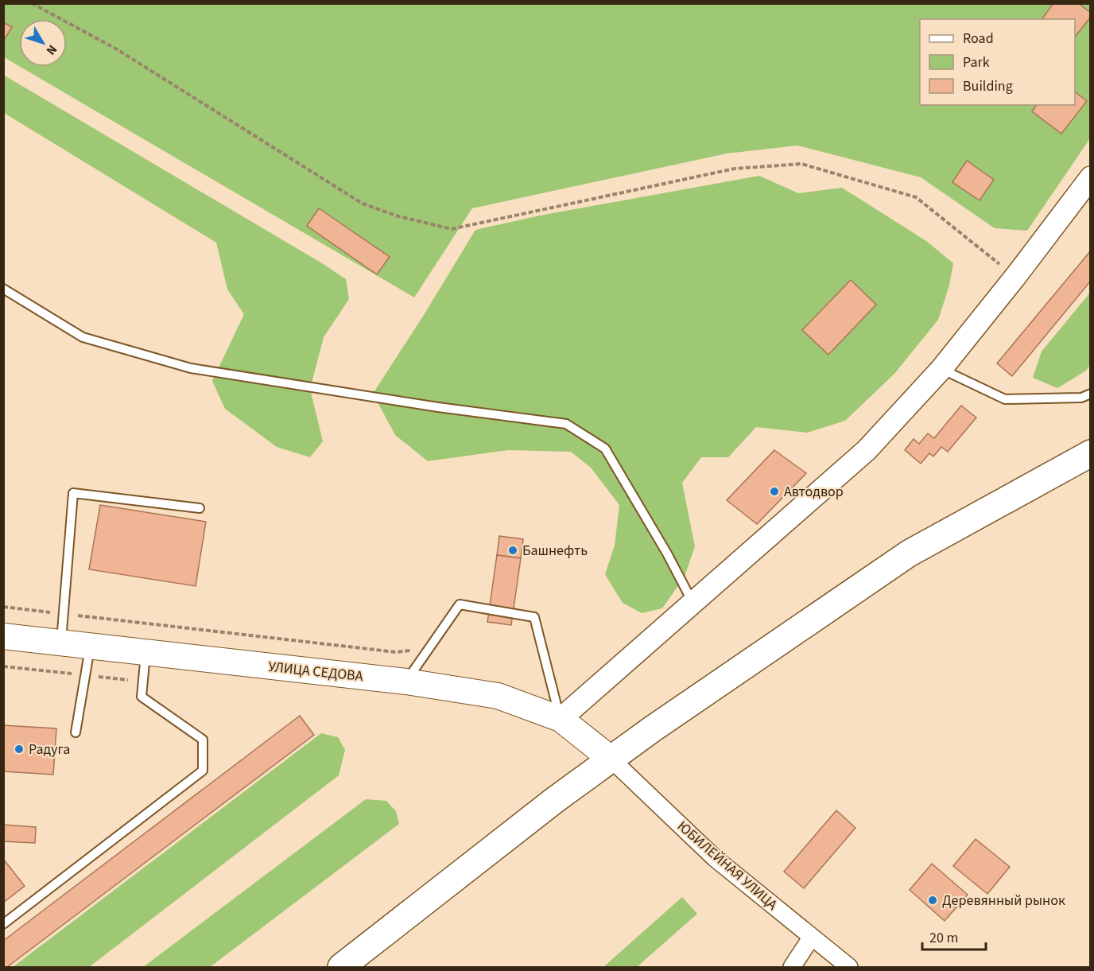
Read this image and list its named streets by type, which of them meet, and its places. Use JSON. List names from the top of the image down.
{
  "streets": {
    "main road": ["УЛИЦА СЕДОВА"],
    "street": ["ЮБИЛЕЙНАЯ УЛИЦА"]
  },
  "crossings": [
    ["УЛИЦА СЕДОВА", "ЮБИЛЕЙНАЯ УЛИЦА"]
  ],
  "places": [
    "Автодвор",
    "Башнефть",
    "Радуга",
    "Деревянный рынок"
  ],
  "legend": ["Road", "Park", "Building"],
  "scale_bar": "20 m",
  "north": "bottom right"
}
